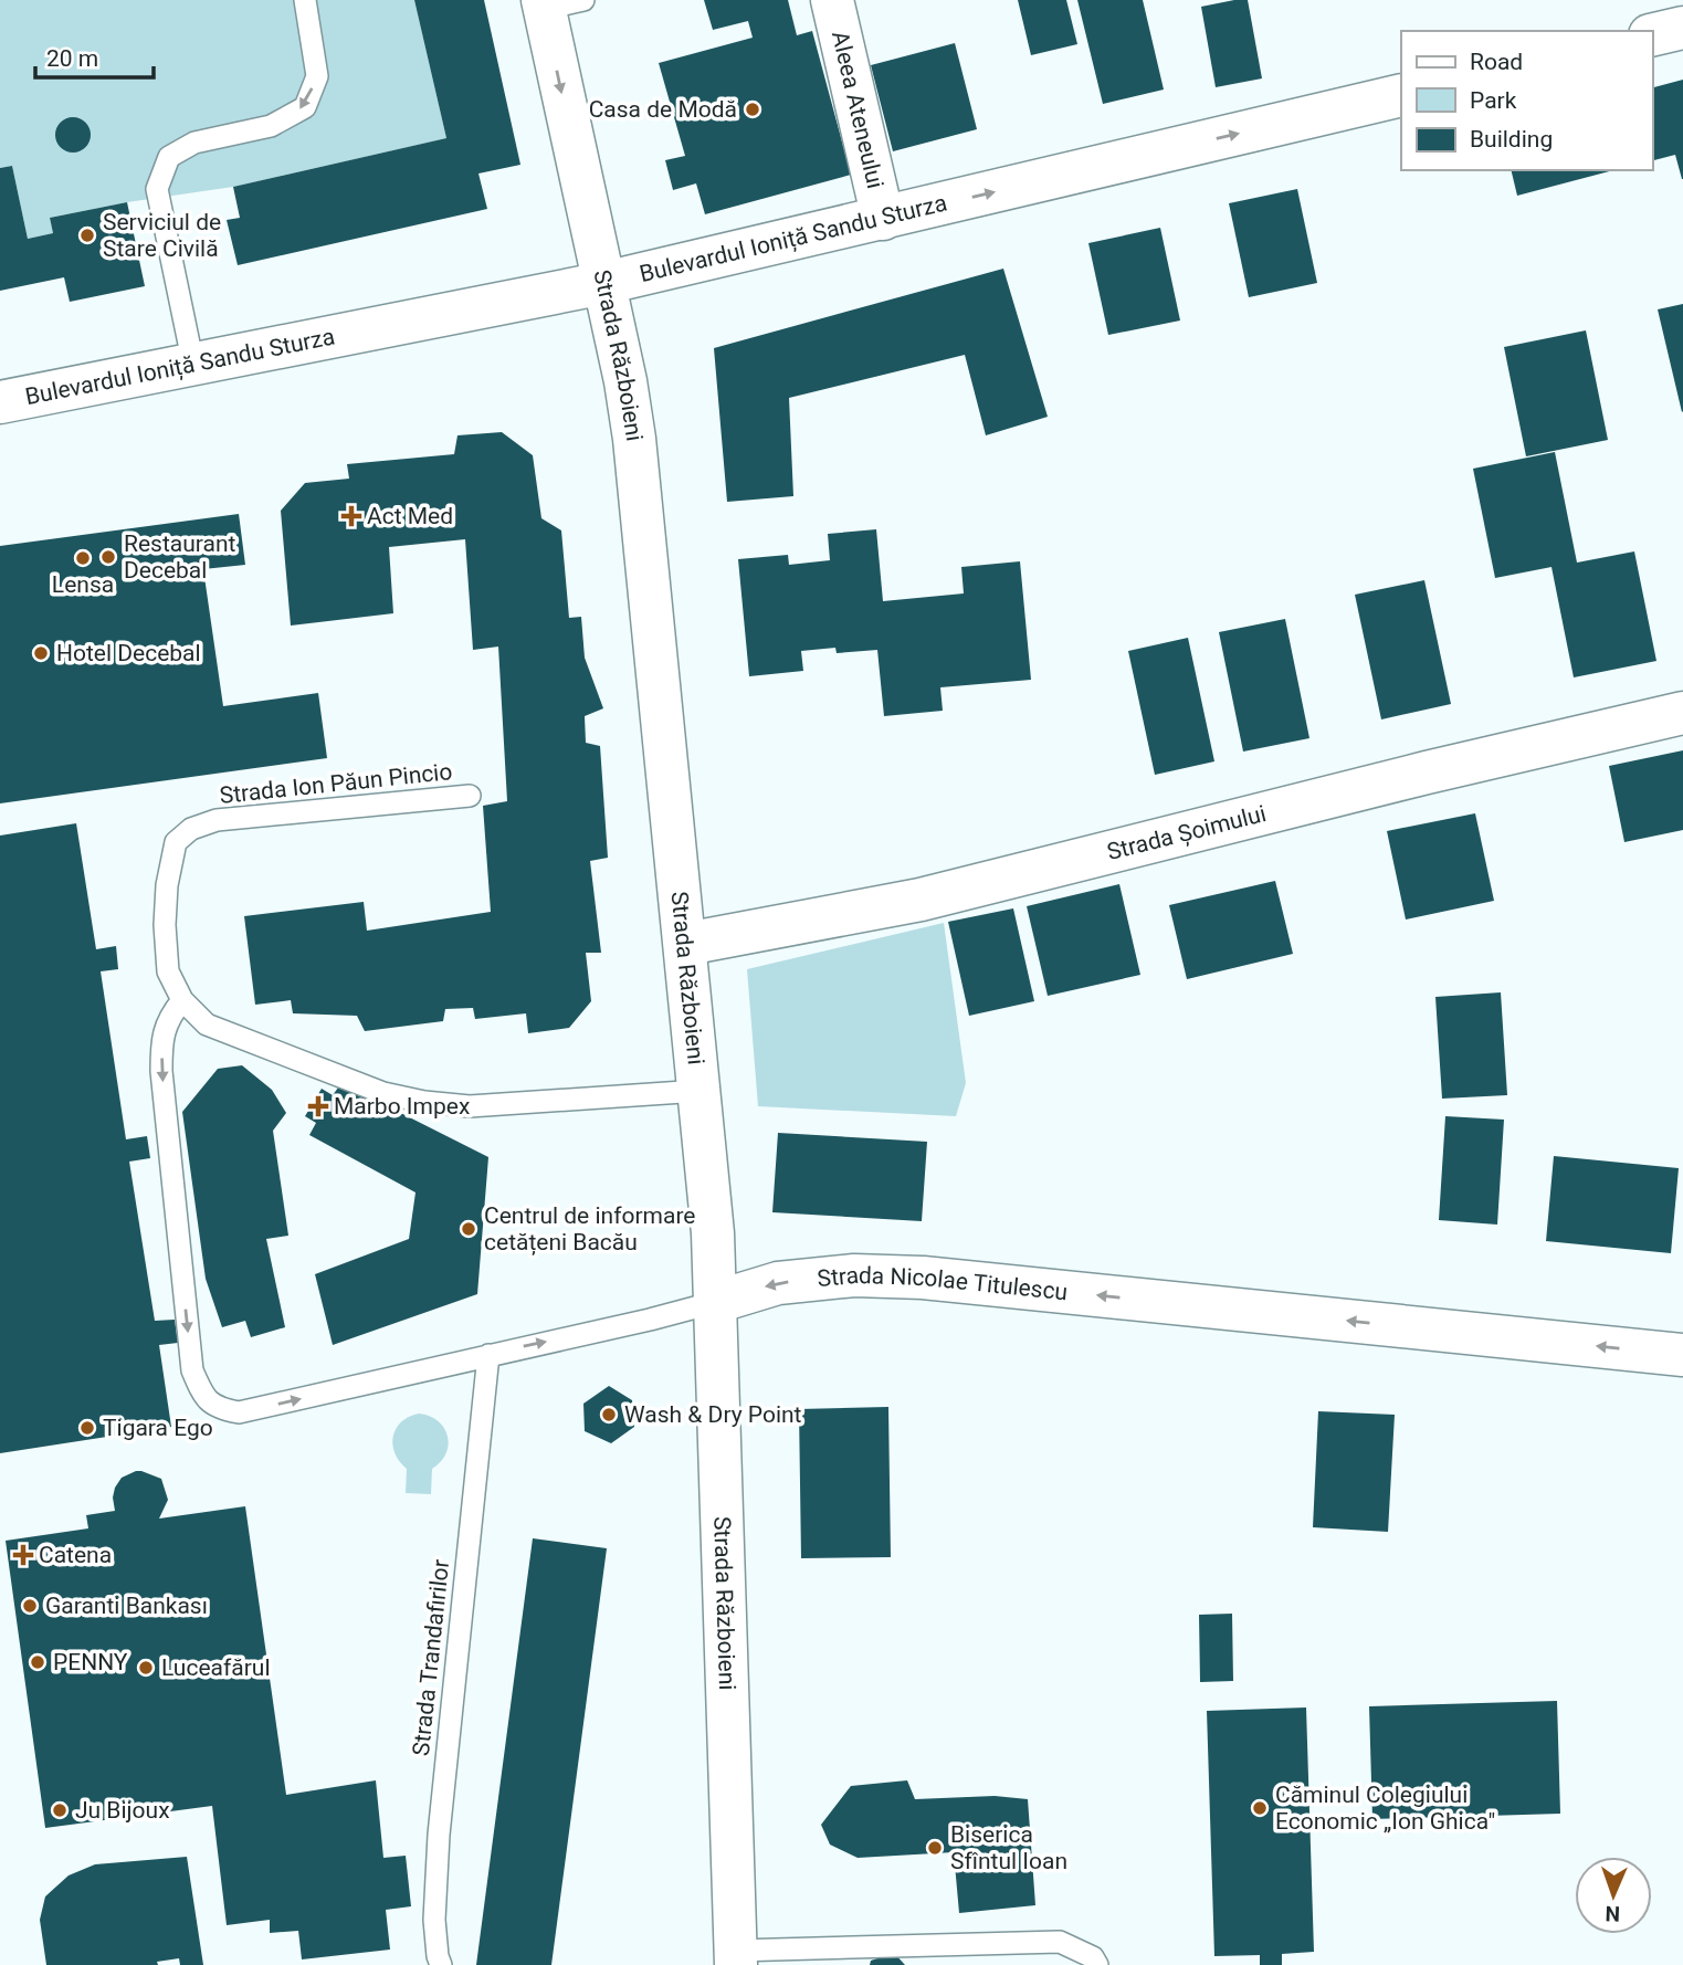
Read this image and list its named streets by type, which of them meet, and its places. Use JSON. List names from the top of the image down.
{
  "streets": {
    "street": [
      "Aleea Ateneului",
      "Bulevardul Ioniță Sandu Sturza",
      "Strada Războieni",
      "Strada Șoimului",
      "Strada Nicolae Titulescu"
    ],
    "lane": ["Strada Ion Păun Pincio", "Strada Trandafirilor"]
  },
  "crossings": [
    ["Aleea Ateneului", "Bulevardul Ioniță Sandu Sturza"],
    ["Bulevardul Ioniță Sandu Sturza", "Strada Războieni"],
    ["Strada Războieni", "Strada Ion Păun Pincio"],
    ["Strada Războieni", "Strada Șoimului"],
    ["Strada Războieni", "Strada Nicolae Titulescu"],
    ["Strada Ion Păun Pincio", "Strada Nicolae Titulescu"],
    ["Strada Nicolae Titulescu", "Strada Trandafirilor"]
  ],
  "one_way": ["Bulevardul Ioniță Sandu Sturza"],
  "places": {
    "other": [
      "Casa de Modă",
      "Serviciul de Stare Civilă",
      "Restaurant Decebal",
      "Lensa",
      "Hotel Decebal",
      "Centrul de informare cetățeni Bacău",
      "Wash & Dry Point",
      "Tigara Ego",
      "Garanti Bankası",
      "PENNY",
      "Luceafărul",
      "Căminul Colegiului Economic „Ion Ghica\"",
      "Ju Bijoux",
      "Biserica Sfîntul Ioan"
    ],
    "health": ["Act Med", "Marbo Impex", "Catena"]
  },
  "legend": ["Road", "Park", "Building"],
  "scale_bar": "20 m",
  "north": "bottom"
}
